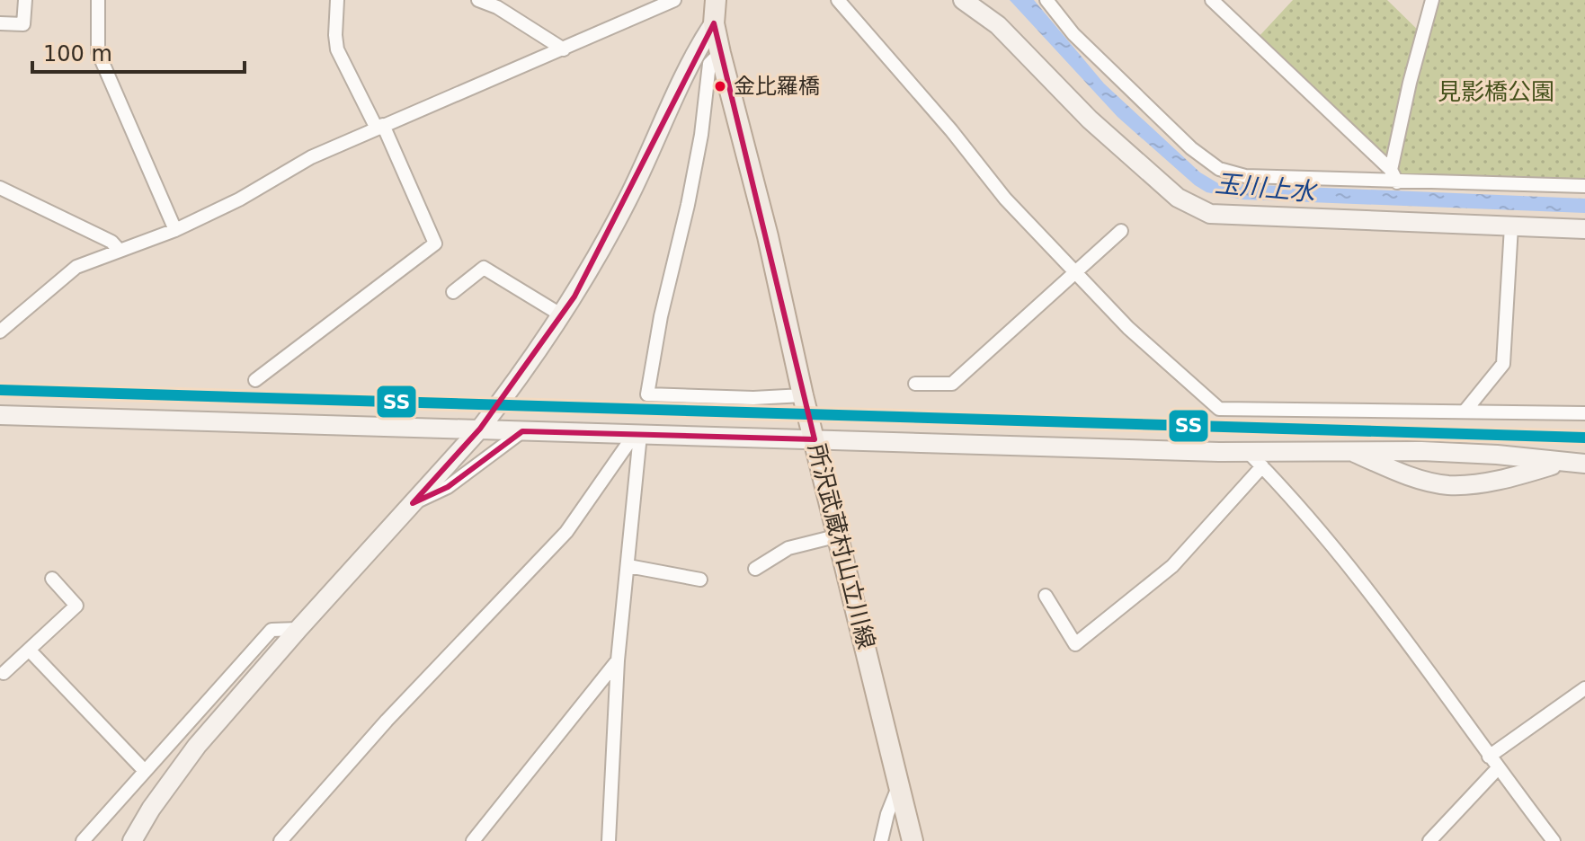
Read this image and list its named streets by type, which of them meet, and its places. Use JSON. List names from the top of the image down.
{
  "streets": {
    "main road": ["所沢武蔵村山立川線"]
  },
  "water": ["玉川上水"],
  "parks": ["見影橋公園"],
  "places": ["金比羅橋"],
  "lines": ["transit line SS"],
  "scale_bar": "100 m"
}
